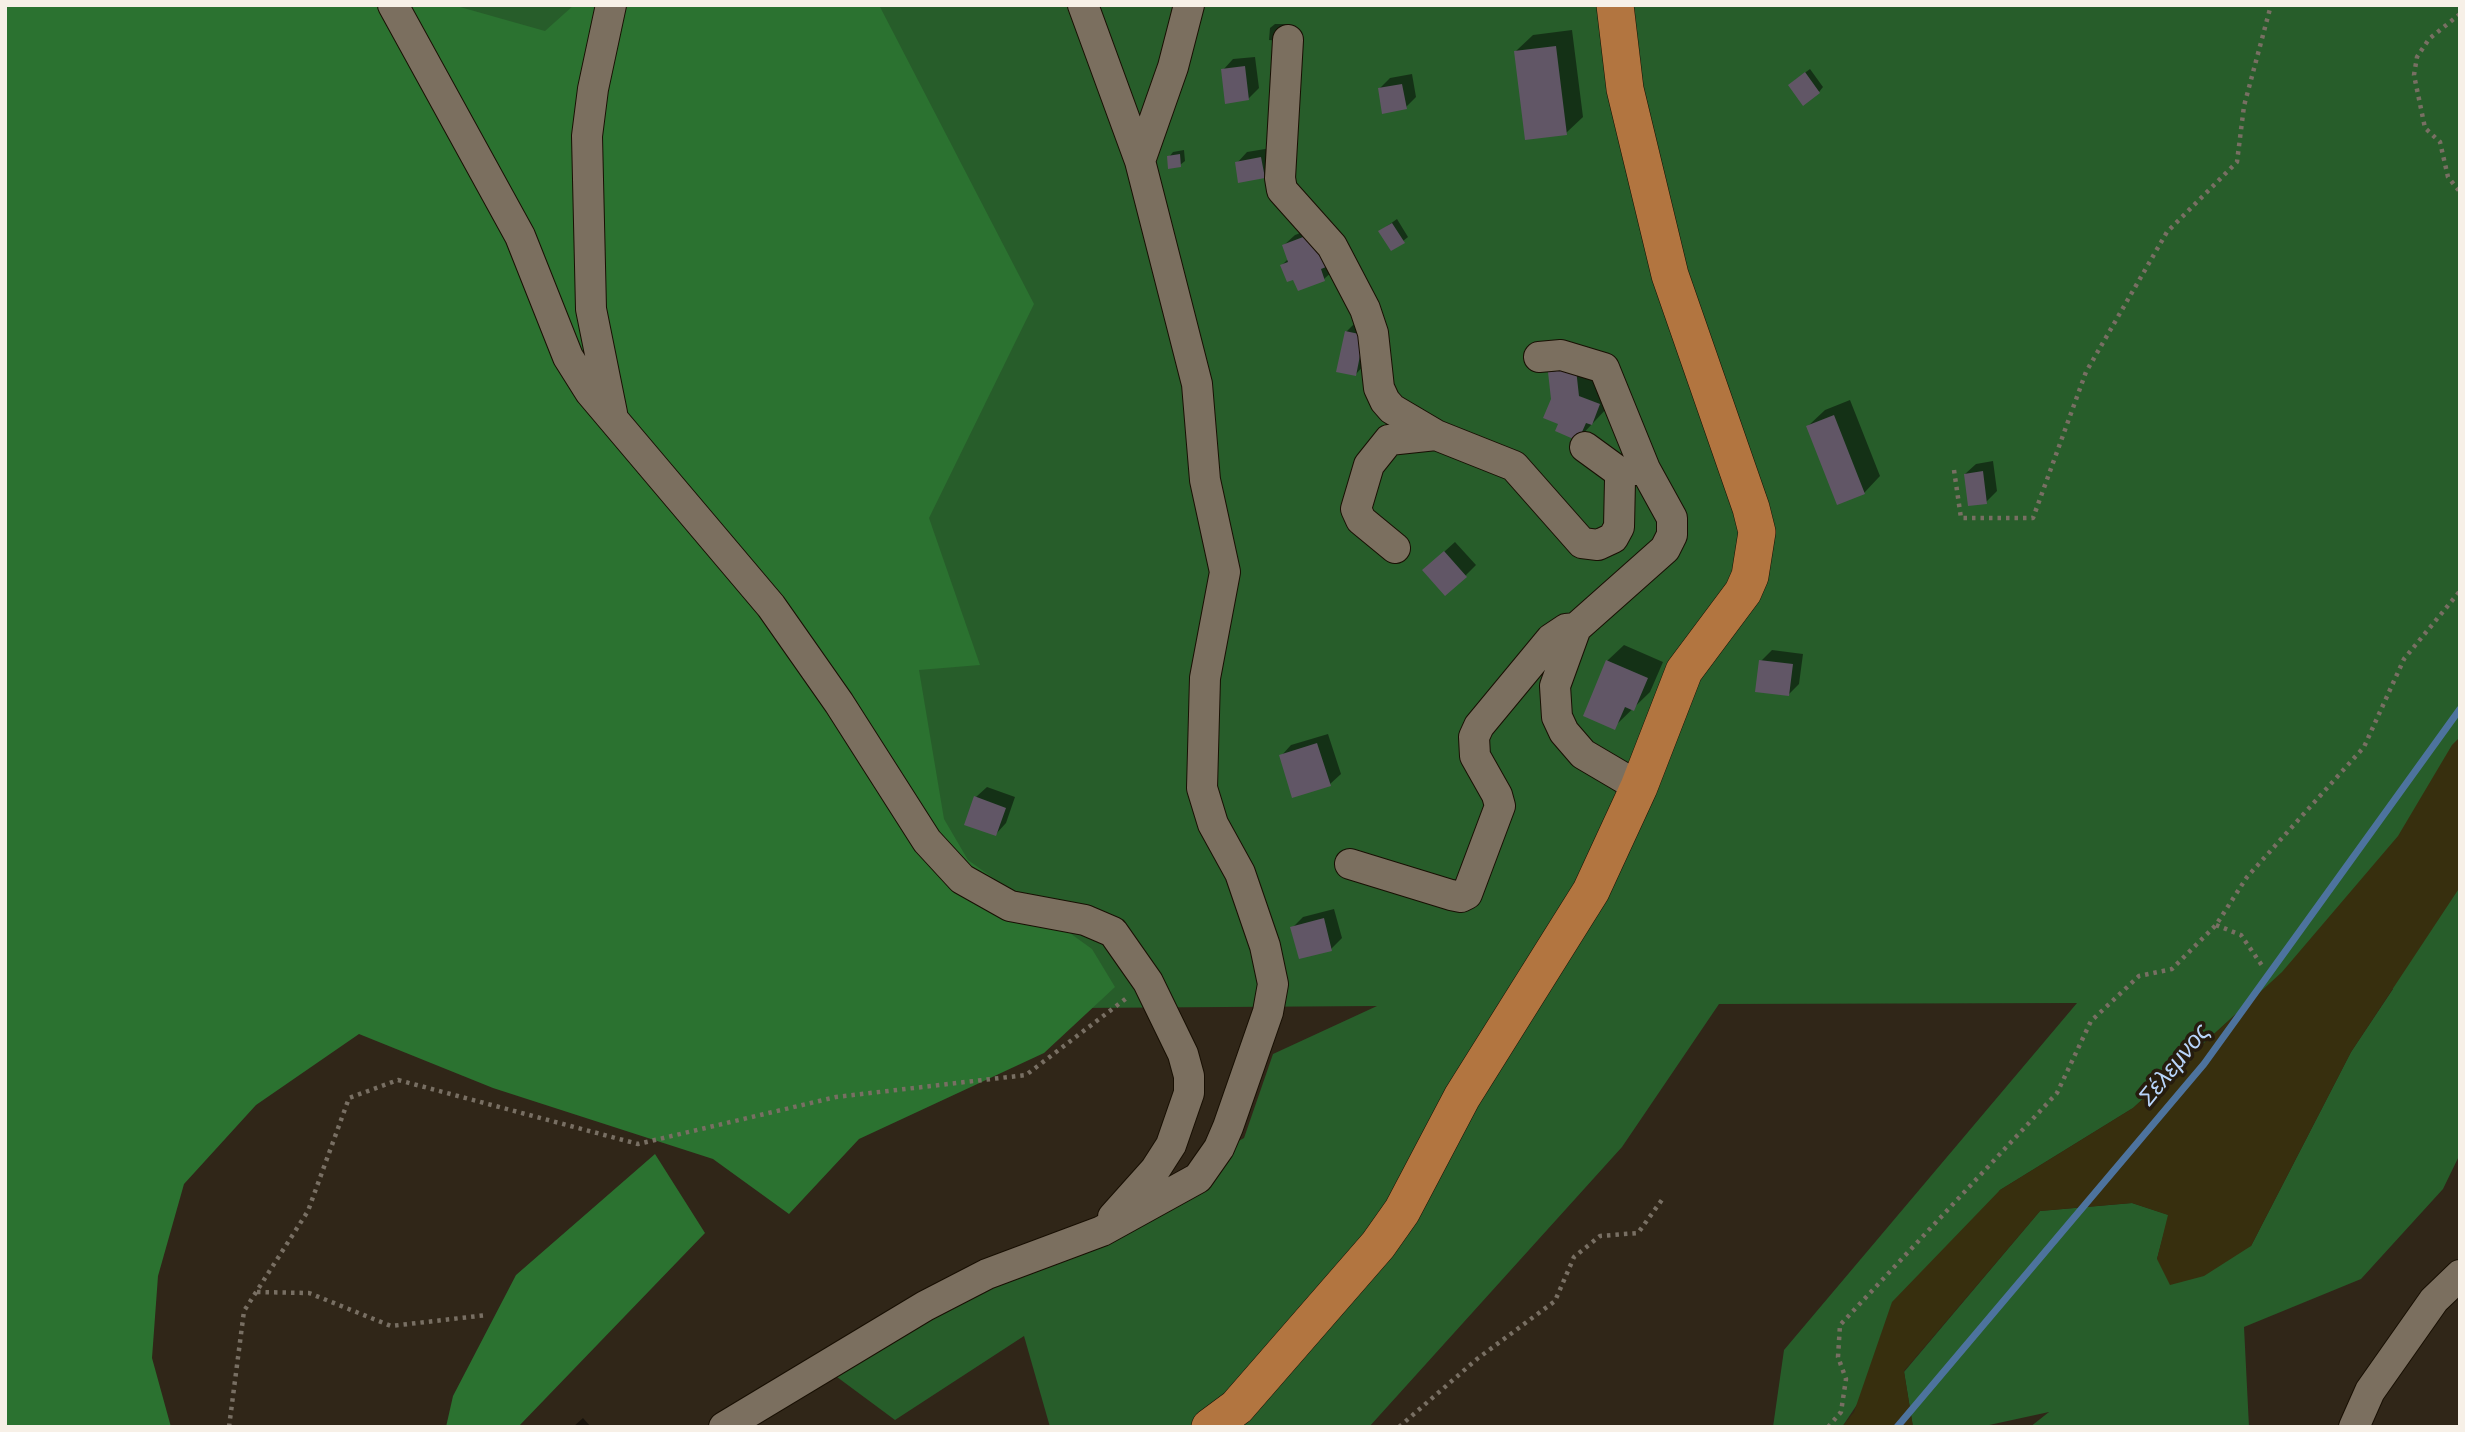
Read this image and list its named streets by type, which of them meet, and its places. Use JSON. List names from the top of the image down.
{
  "water": ["Σέλεμνος"]
}
